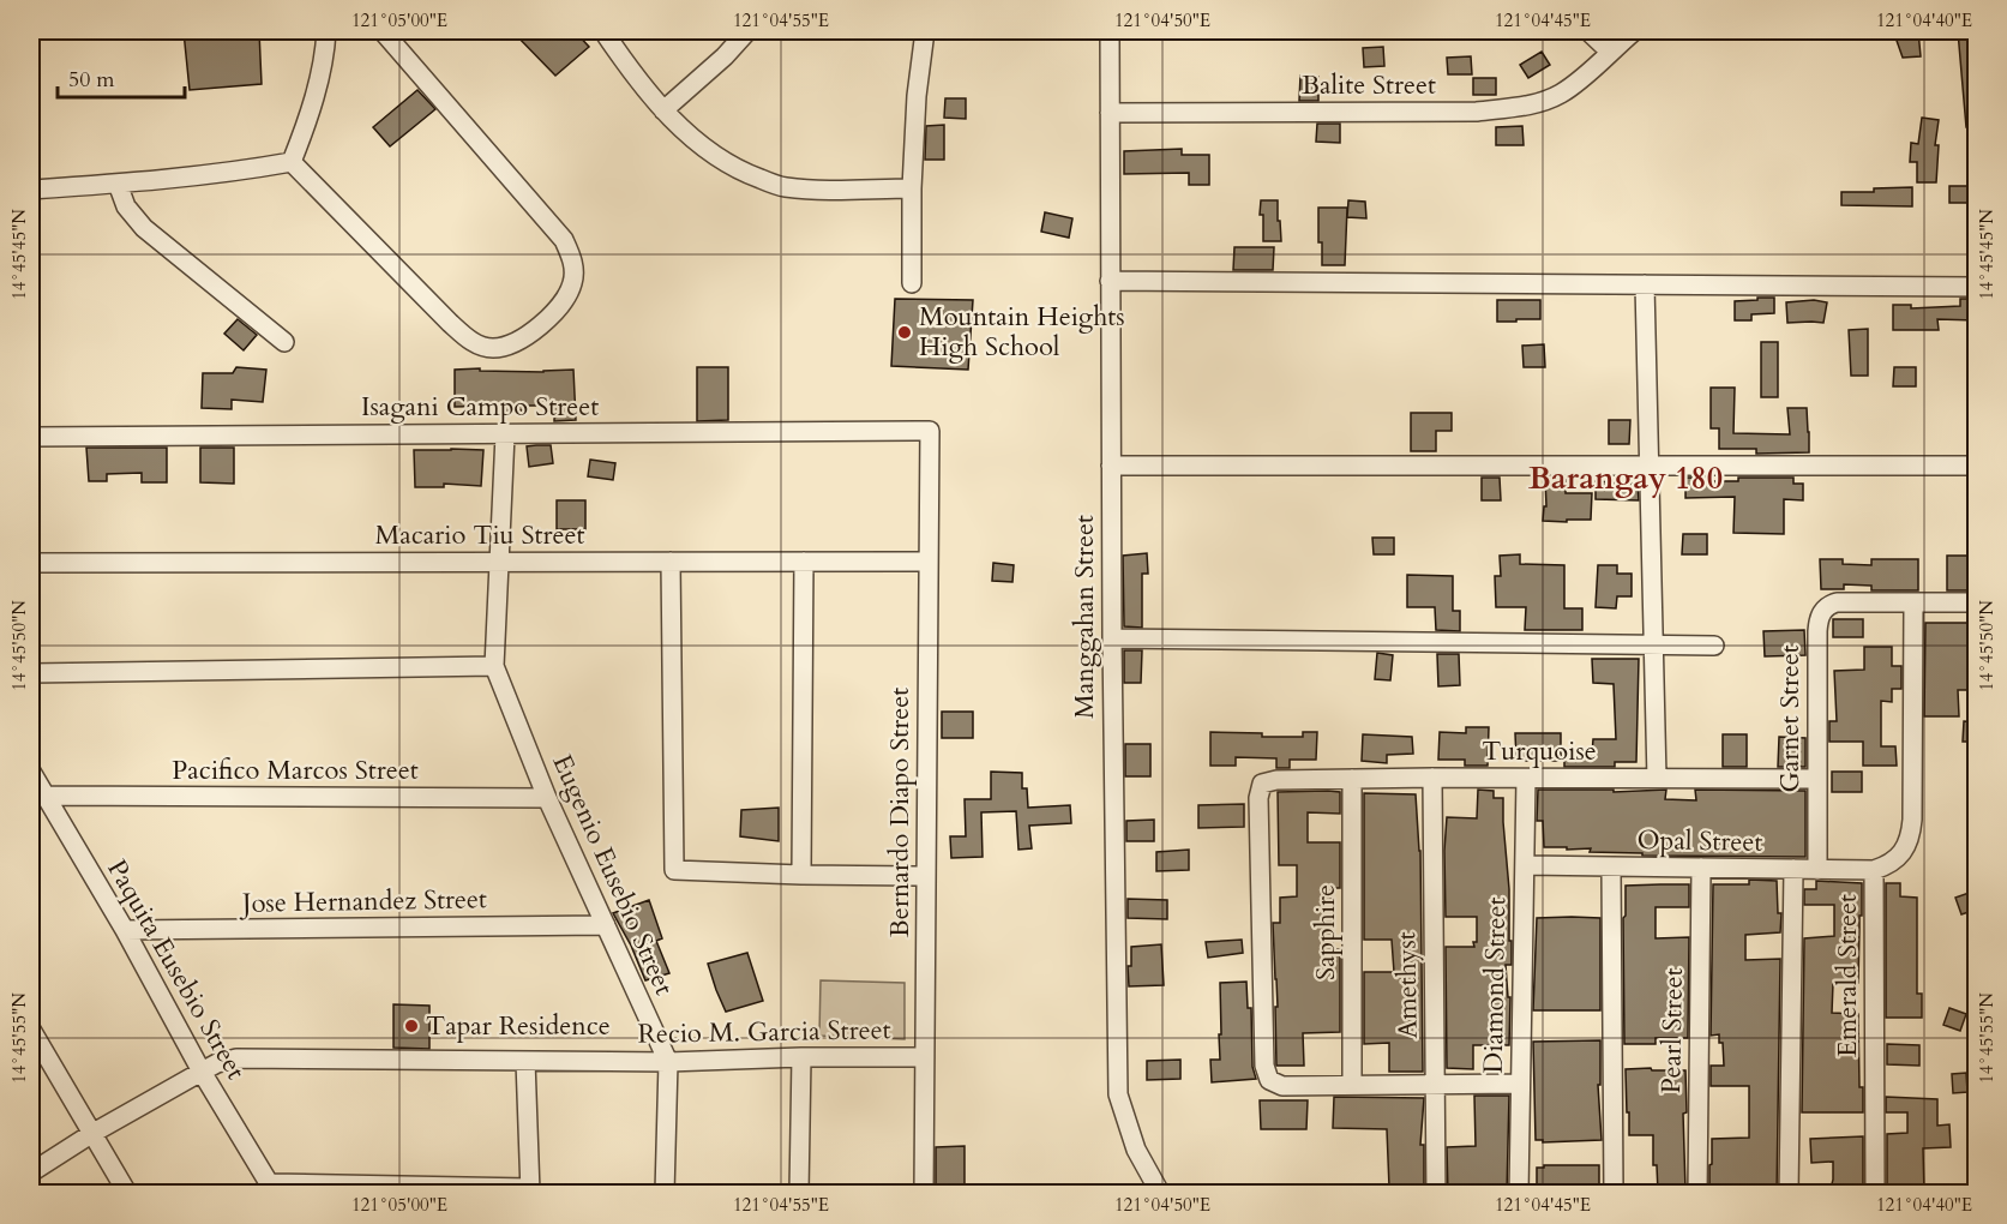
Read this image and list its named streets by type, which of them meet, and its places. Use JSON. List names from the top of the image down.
{
  "streets": {
    "street": [
      "Balite Street",
      "Isagani Campo Street",
      "Macario Tiu Street",
      "Manggahan Street",
      "Garnet Street",
      "Turquoise",
      "Pacifico Marcos Street",
      "Bernardo Diapo Street",
      "Opal Street",
      "Eugenio Eusebio Street",
      "Jose Hernandez Street",
      "Sapphire",
      "Paquita Eusebio Street",
      "Emerald Street",
      "Amethyst",
      "Diamond Street",
      "Pearl Street",
      "Recio M. Garcia Street"
    ]
  },
  "crossings": [
    ["Balite Street", "Manggahan Street"],
    ["Isagani Campo Street", "Bernardo Diapo Street"],
    ["Isagani Campo Street", "Eugenio Eusebio Street"],
    ["Macario Tiu Street", "Bernardo Diapo Street"],
    ["Macario Tiu Street", "Eugenio Eusebio Street"],
    ["Garnet Street", "Turquoise"],
    ["Garnet Street", "Opal Street"],
    ["Garnet Street", "Emerald Street"],
    ["Turquoise", "Sapphire"],
    ["Turquoise", "Amethyst"],
    ["Turquoise", "Diamond Street"],
    ["Pacifico Marcos Street", "Eugenio Eusebio Street"],
    ["Pacifico Marcos Street", "Paquita Eusebio Street"],
    ["Bernardo Diapo Street", "Recio M. Garcia Street"],
    ["Opal Street", "Emerald Street"],
    ["Opal Street", "Diamond Street"],
    ["Opal Street", "Pearl Street"],
    ["Eugenio Eusebio Street", "Jose Hernandez Street"],
    ["Eugenio Eusebio Street", "Recio M. Garcia Street"],
    ["Jose Hernandez Street", "Paquita Eusebio Street"],
    ["Paquita Eusebio Street", "Recio M. Garcia Street"]
  ],
  "districts": ["Barangay 180"],
  "places": ["Mountain Heights High School", "Tapar Residence"],
  "scale_bar": "50 m",
  "coordinates": [
    "121°05'00\"E",
    "121°04'55\"E",
    "121°04'50\"E",
    "121°04'45\"E",
    "121°04'40\"E",
    "14°45'45\"N",
    "14°45'50\"N",
    "14°45'55\"N"
  ]
}
